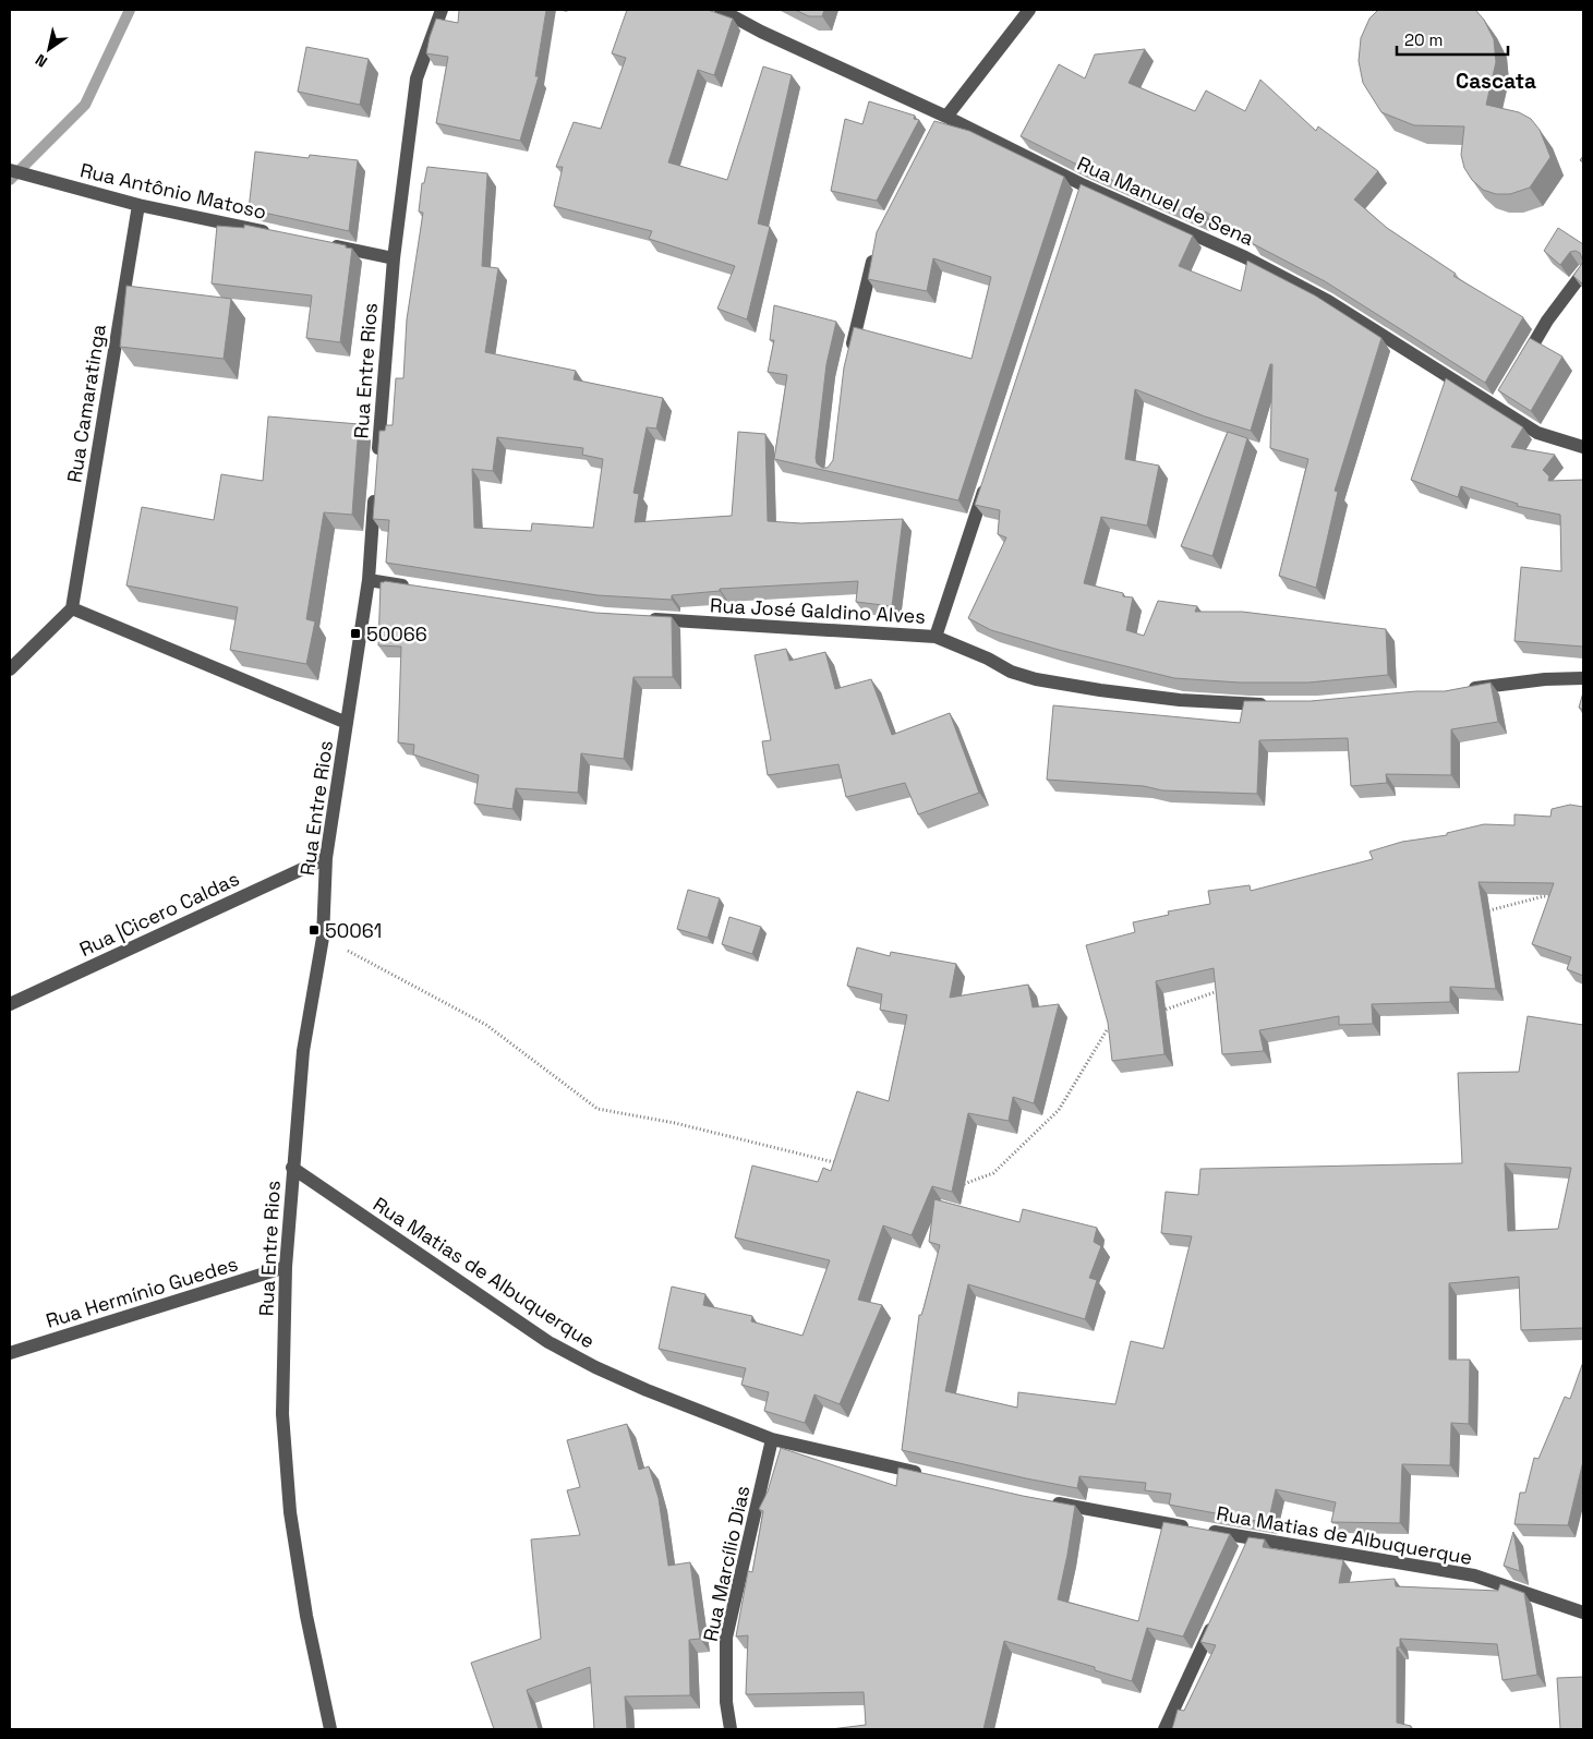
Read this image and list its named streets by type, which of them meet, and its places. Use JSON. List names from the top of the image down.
{
  "streets": {
    "street": [
      "Rua Antônio Matoso",
      "Rua Manuel de Sena",
      "Rua Entre Rios",
      "Rua Camaratinga",
      "Rua José Galdino Alves",
      "Rua |Cicero Caldas",
      "Rua Matias de Albuquerque",
      "Rua Hermínio Guedes",
      "Rua Marcílio Dias"
    ]
  },
  "crossings": [
    ["Rua Antônio Matoso", "Rua Camaratinga"],
    ["Rua Entre Rios", "Rua |Cicero Caldas"],
    ["Rua Entre Rios", "Rua Matias de Albuquerque"],
    ["Rua Entre Rios", "Rua Hermínio Guedes"],
    ["Rua Matias de Albuquerque", "Rua Marcílio Dias"]
  ],
  "districts": ["Cascata"],
  "places": {
    "transit": ["50066", "50061"]
  },
  "scale_bar": "20 m",
  "north": "bottom left"
}
